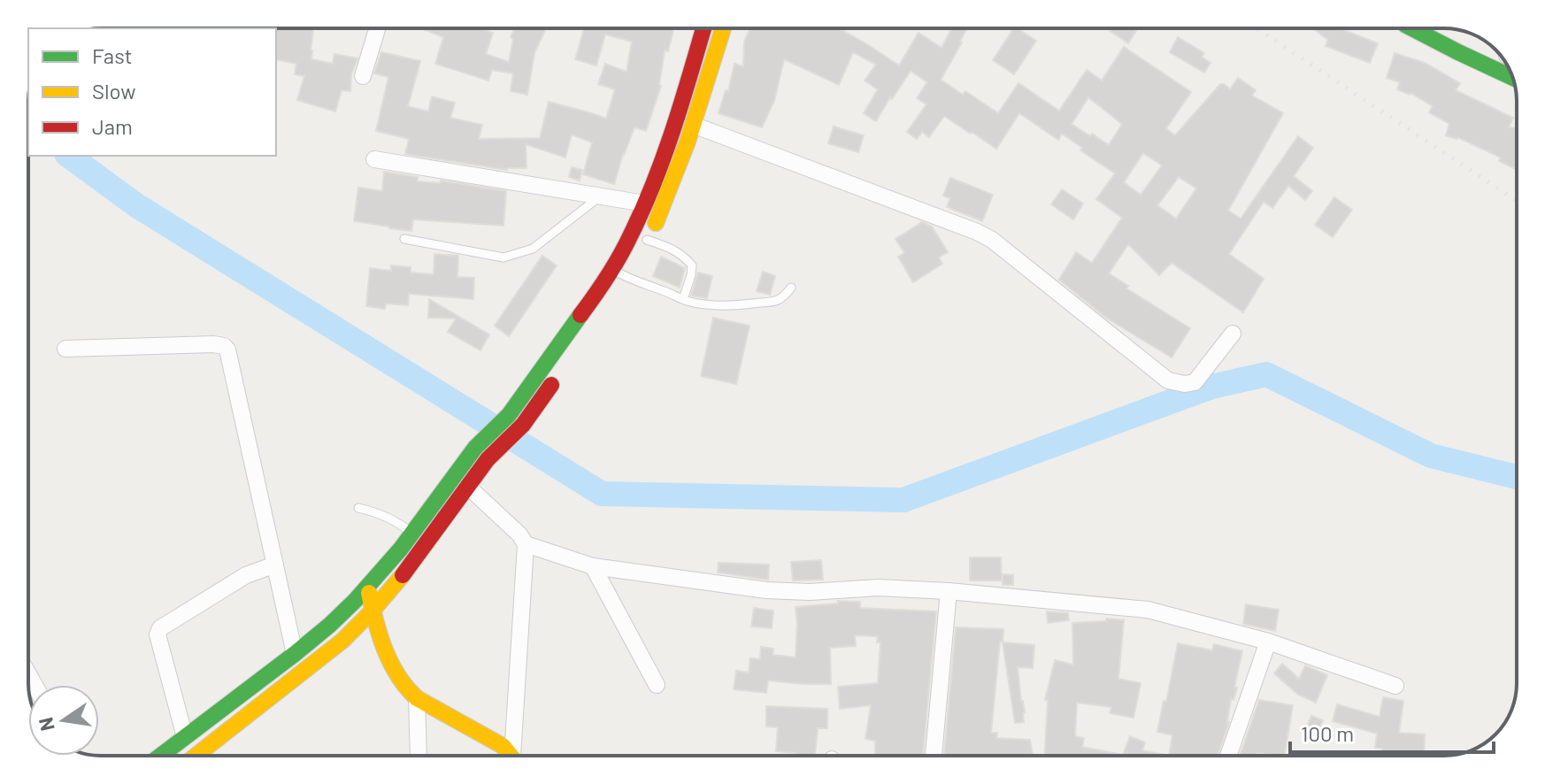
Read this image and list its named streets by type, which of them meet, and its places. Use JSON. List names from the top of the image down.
{
  "legend": ["Fast", "Slow", "Jam"],
  "scale_bar": "100 m",
  "north": "left"
}
